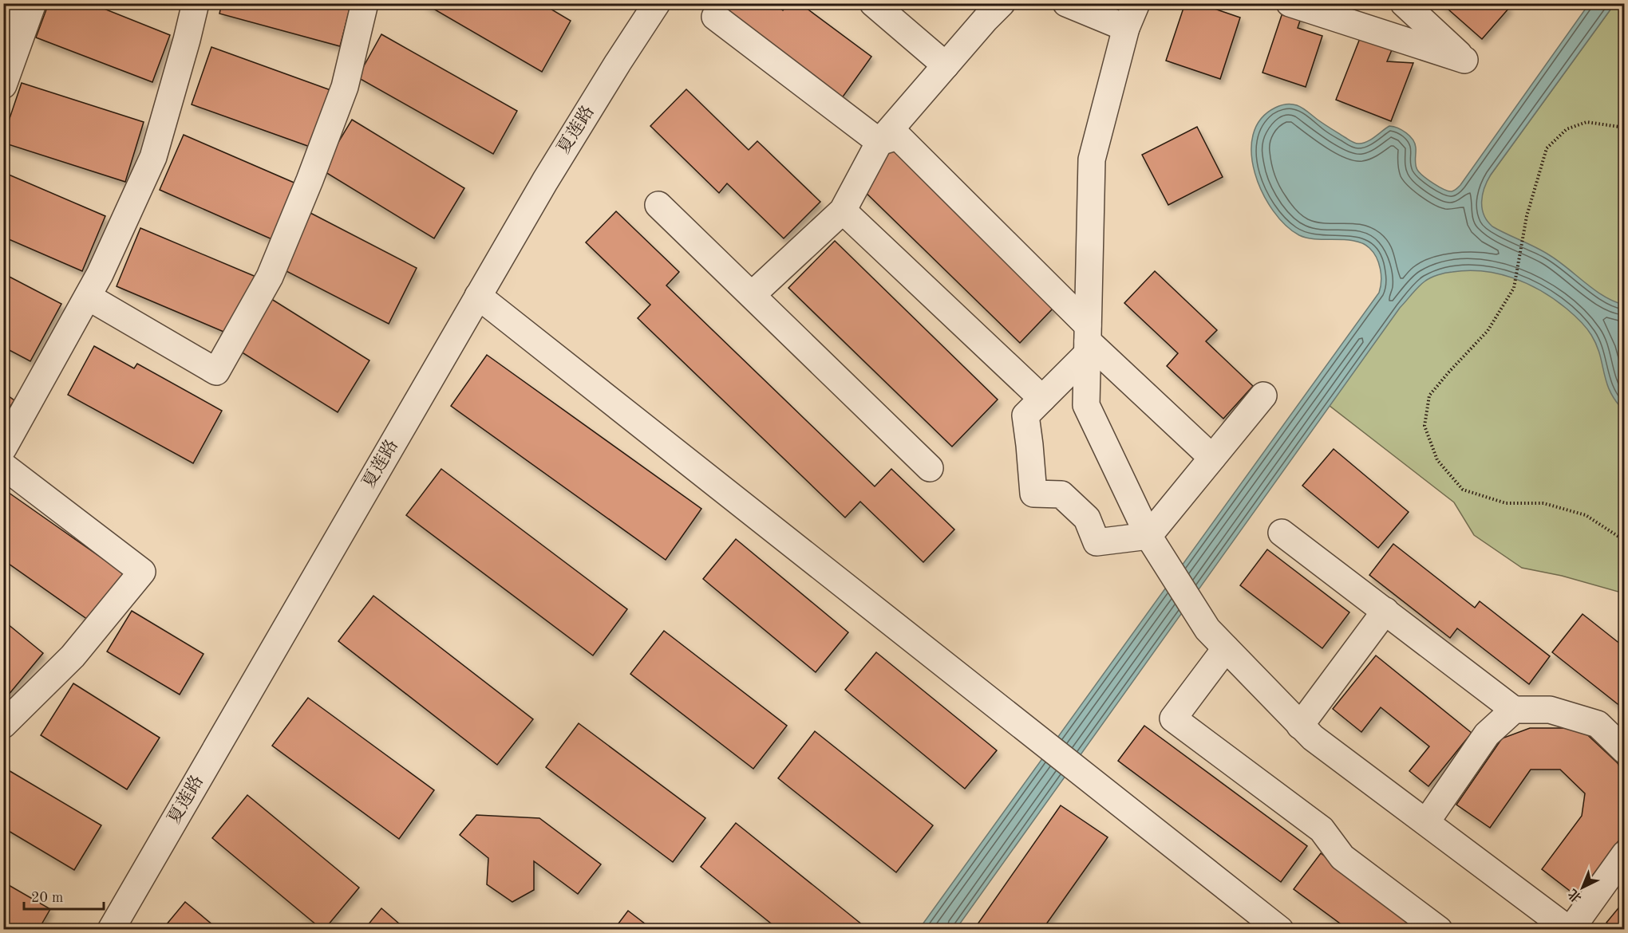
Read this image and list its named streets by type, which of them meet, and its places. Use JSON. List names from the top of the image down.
{
  "streets": {
    "street": ["夏莲路"]
  },
  "scale_bar": "20 m",
  "north": "bottom left"
}
